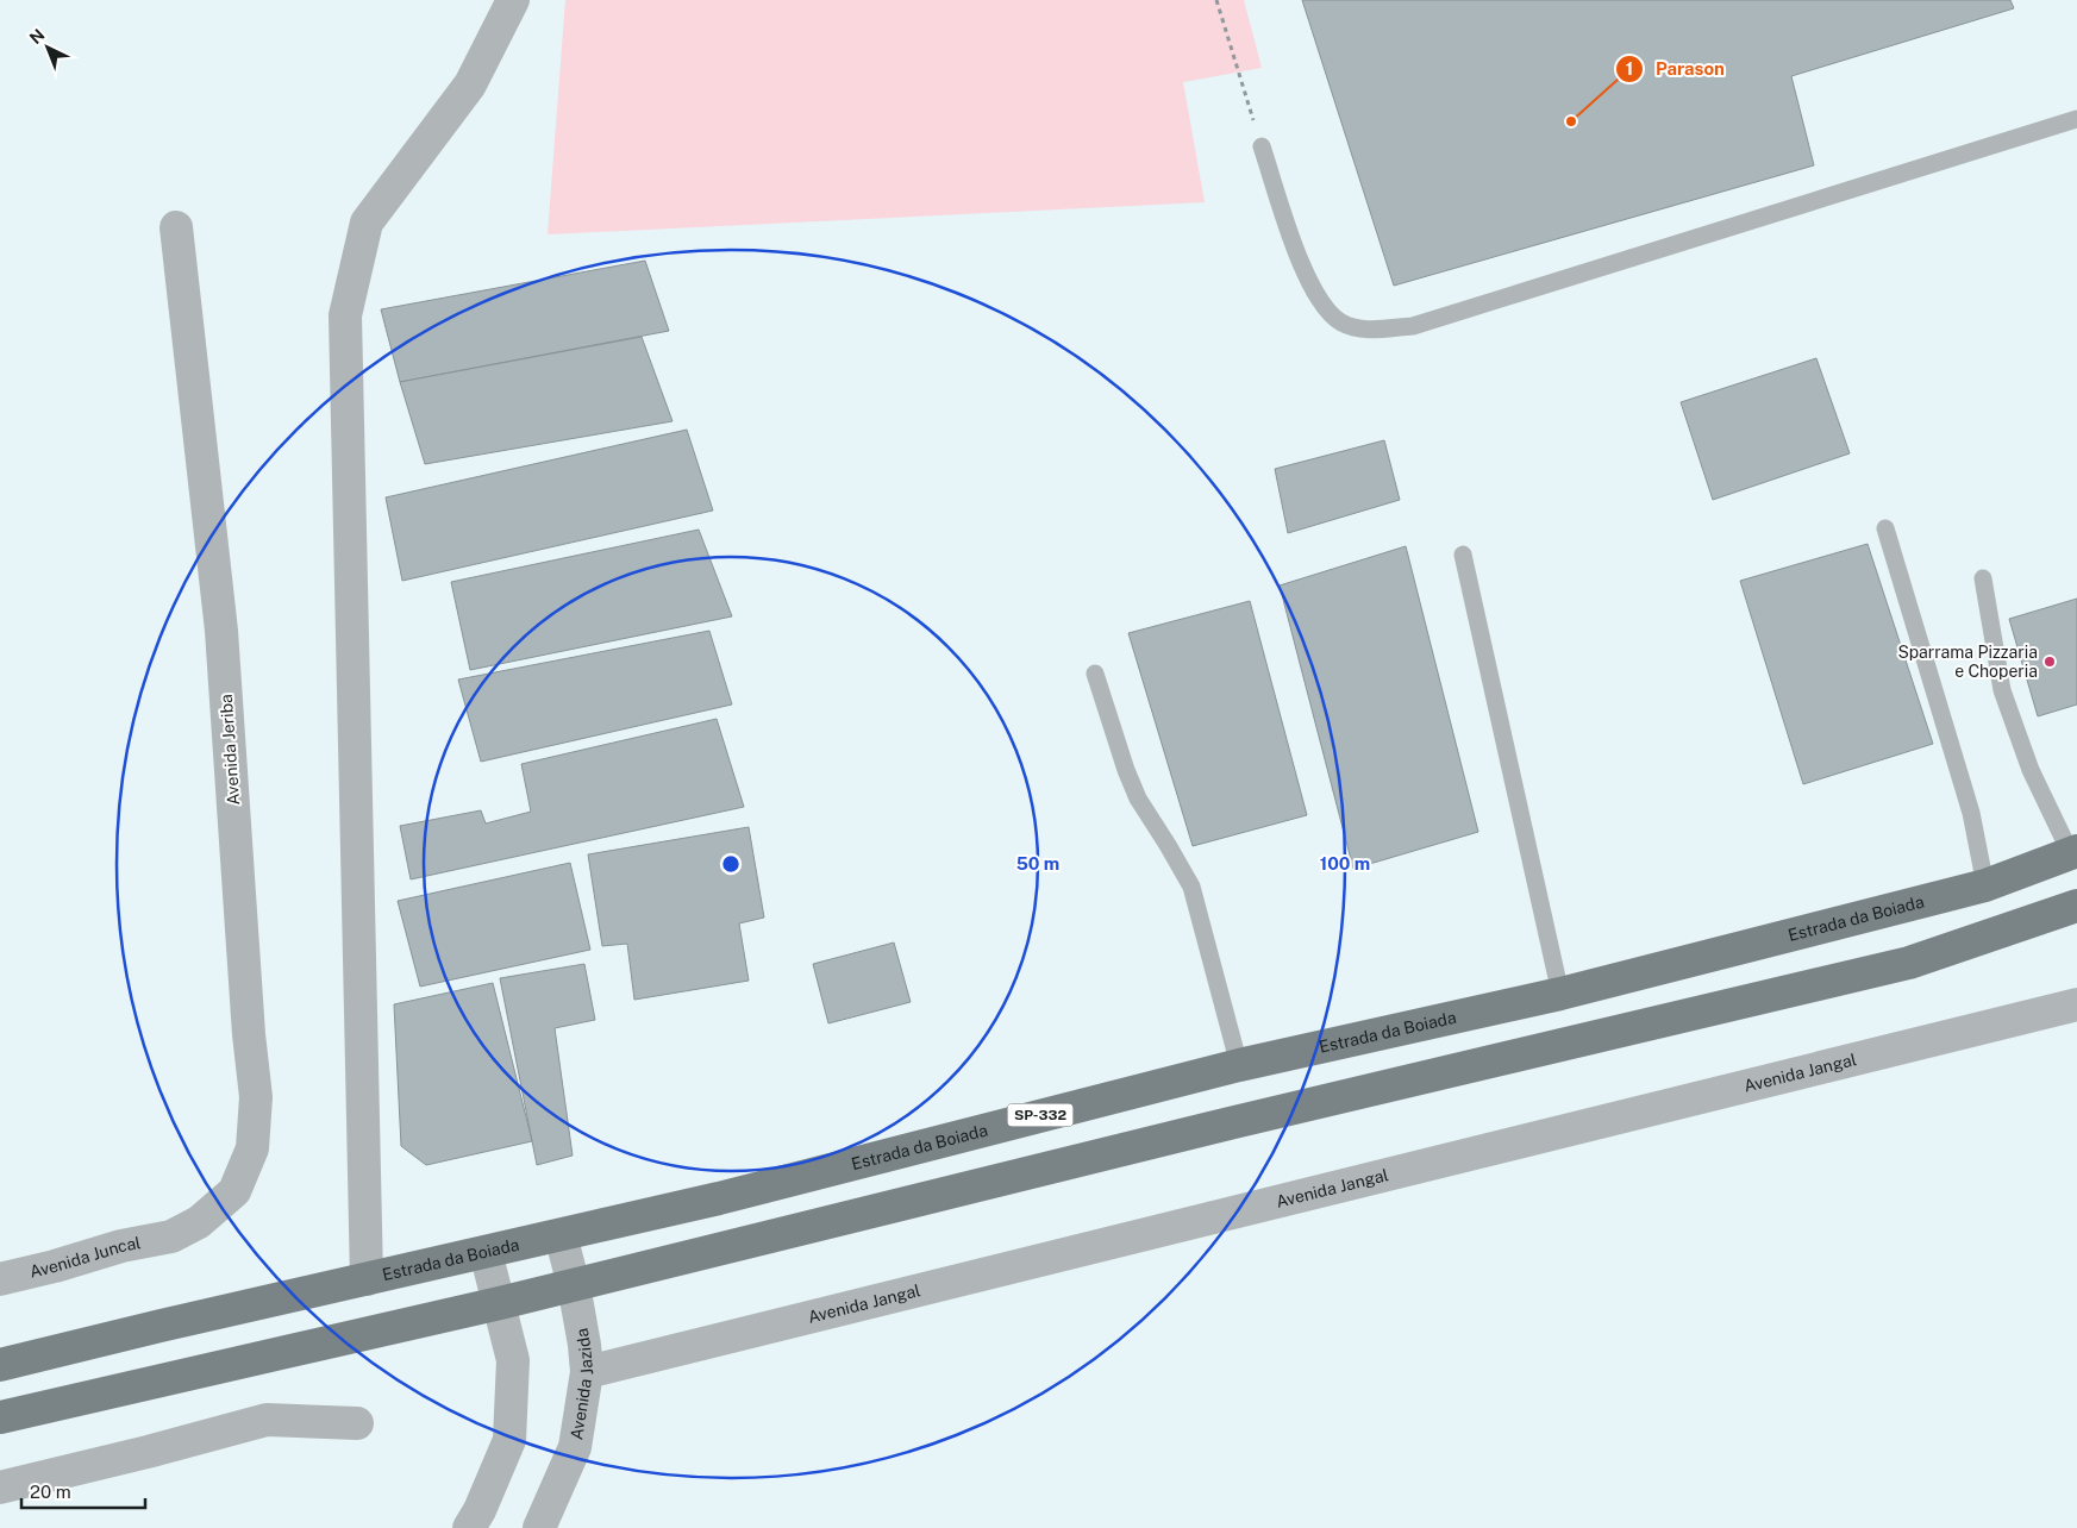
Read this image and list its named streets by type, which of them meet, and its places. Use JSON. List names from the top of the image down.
{
  "streets": {
    "main road": ["Estrada da Boiada", "SP-332"],
    "street": [
      "Avenida Jeriba",
      "Avenida Jangal",
      "Avenida Juncal",
      "Avenida Jazida"
    ]
  },
  "crossings": [
    ["Avenida Jeriba", "Avenida Juncal"],
    ["Estrada da Boiada", "Avenida Jazida"],
    ["Avenida Jangal", "Avenida Jazida"]
  ],
  "places": ["Parason", "Sparrama Pizzaria e Choperia"],
  "scale_bar": "20 m",
  "north": "top left",
  "rings": ["50 m", "100 m"]
}
